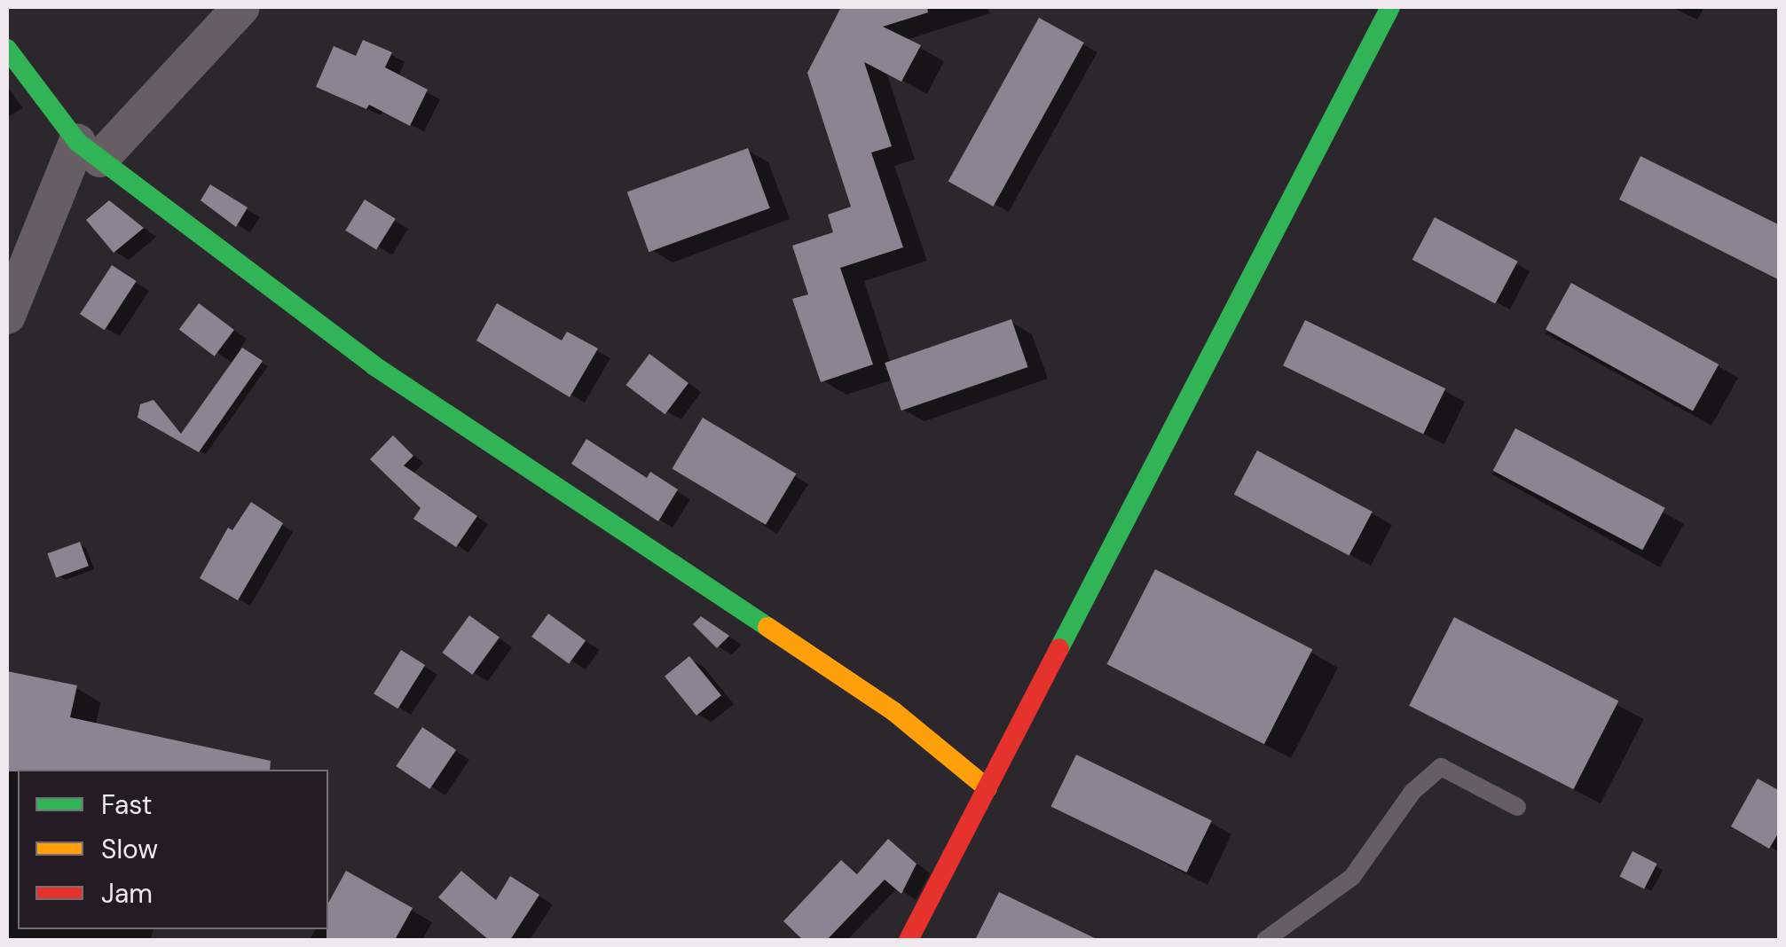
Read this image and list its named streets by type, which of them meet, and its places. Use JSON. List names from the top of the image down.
{
  "legend": ["Fast", "Slow", "Jam"]
}
